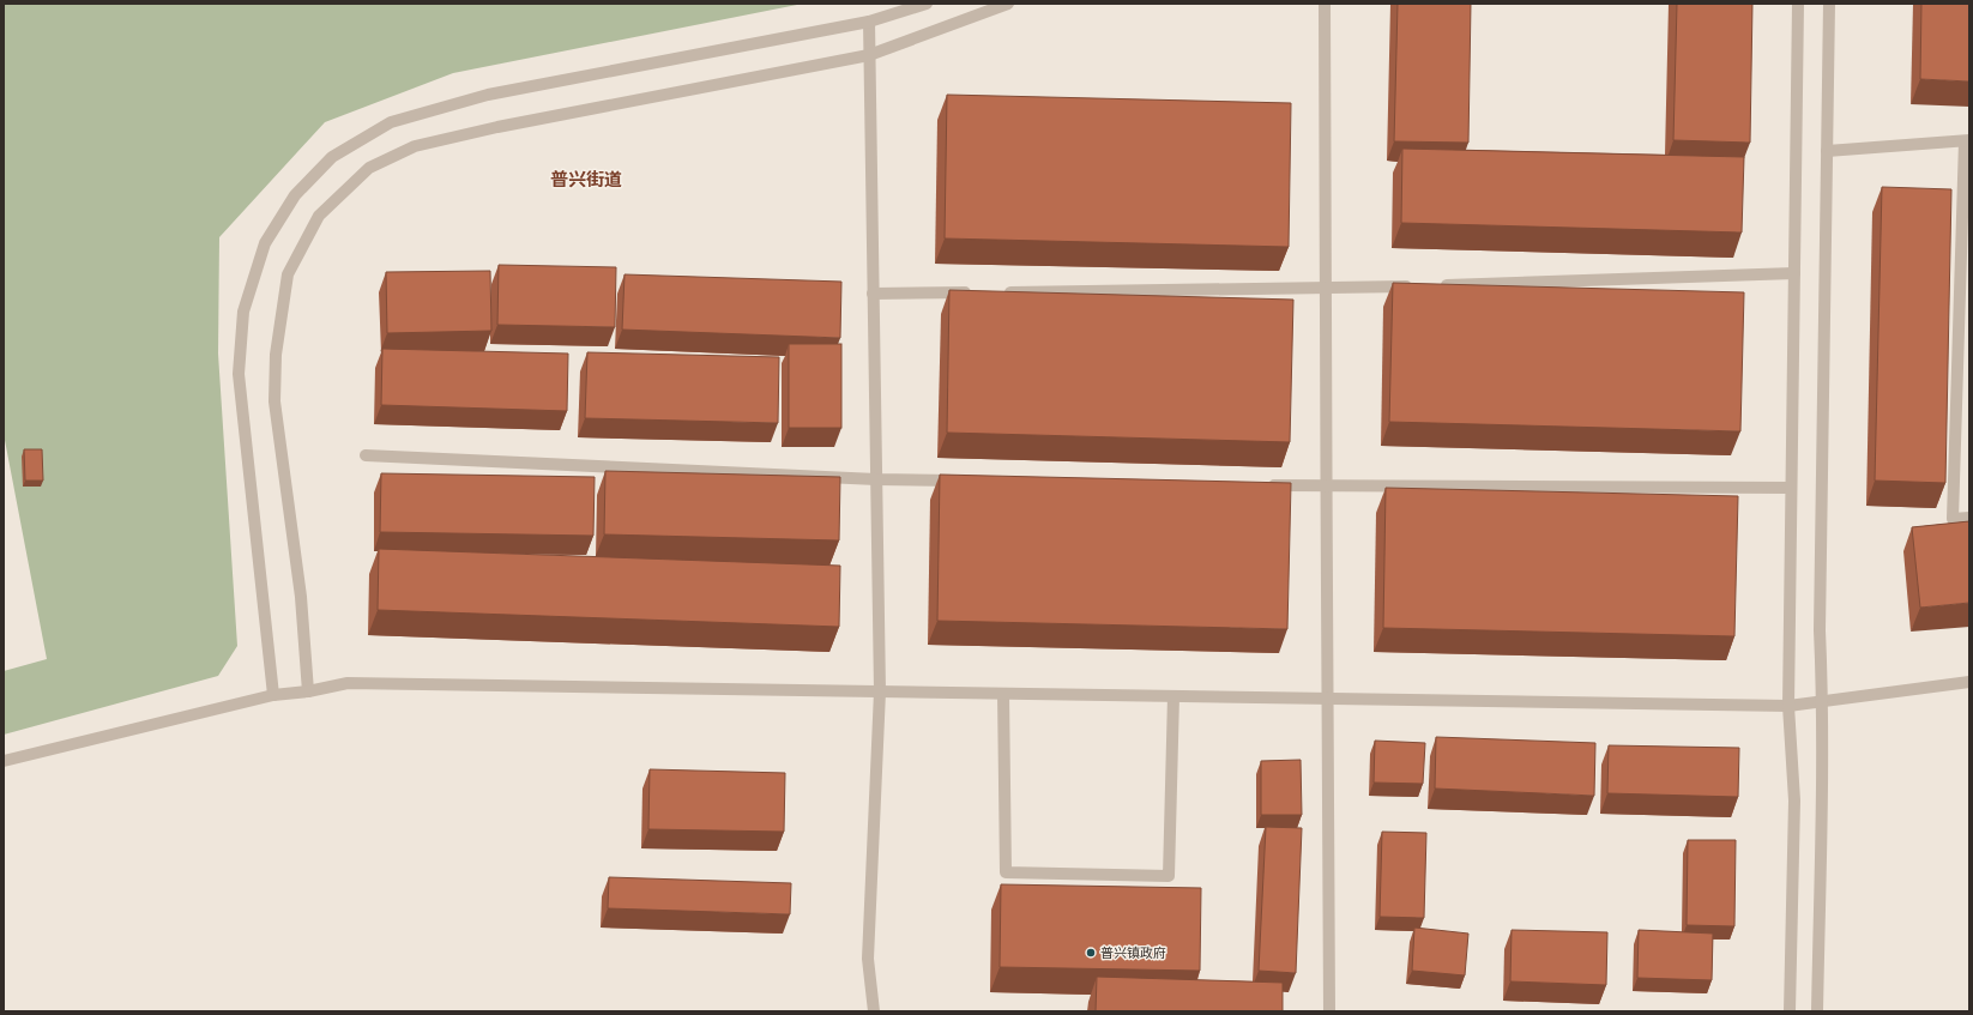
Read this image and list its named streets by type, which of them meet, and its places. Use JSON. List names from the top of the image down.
{
  "districts": ["普兴街道"],
  "places": ["普兴镇政府"]
}
